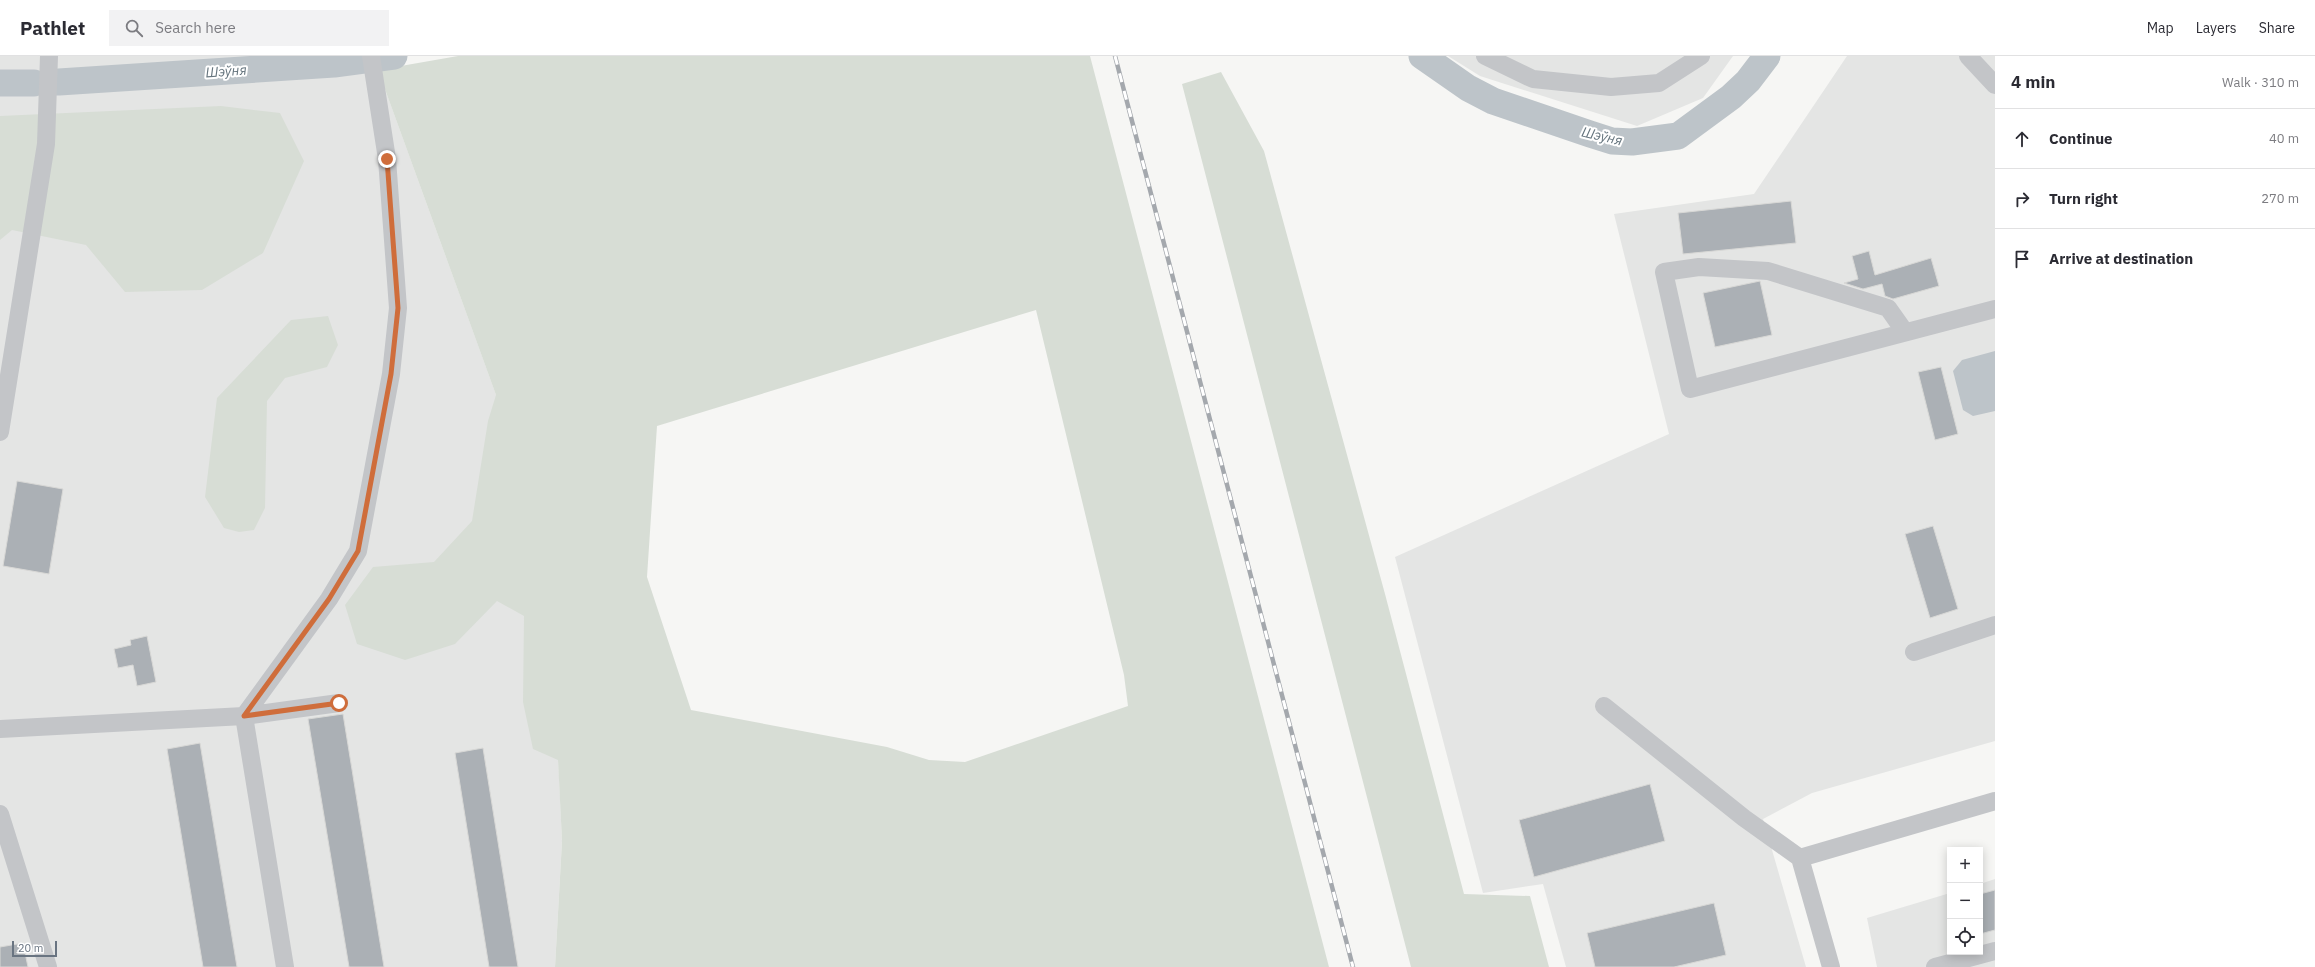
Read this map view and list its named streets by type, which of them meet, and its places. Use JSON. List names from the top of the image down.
{
  "water": ["Шэўня"],
  "scale_bar": "20 m",
  "page": {
    "header": "Pathlet",
    "search": "Search here",
    "nav": ["Map", "Layers", "Share"],
    "heading": ["4 min", "Walk · 310 m"],
    "list": [
      ["Continue", "40 m"],
      ["Turn right", "270 m"],
      "Arrive at destination"
    ],
    "map_buttons": ["+", "−"],
    "scale": "20 m"
  }
}
